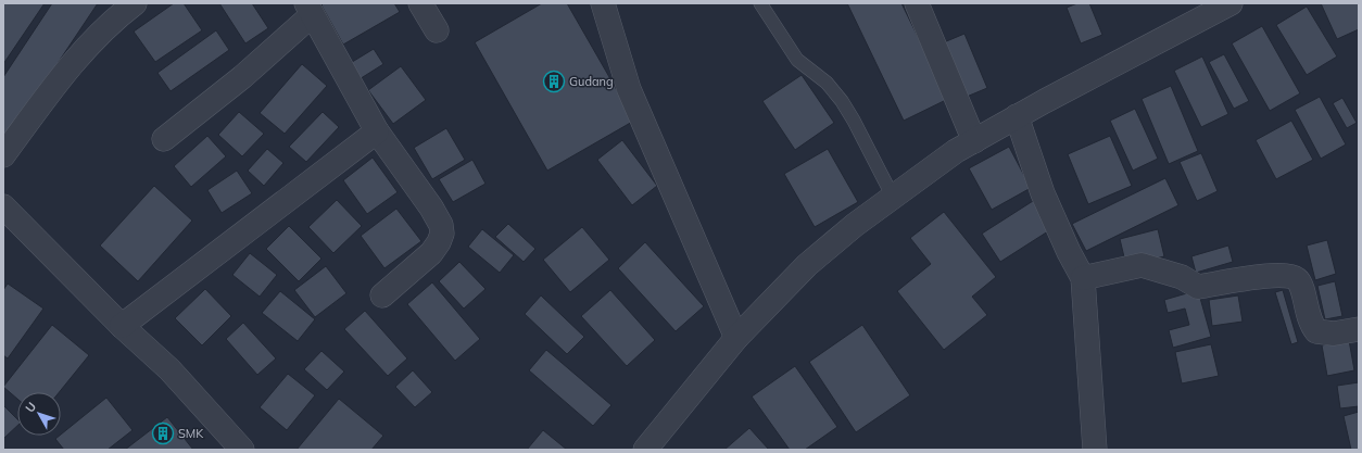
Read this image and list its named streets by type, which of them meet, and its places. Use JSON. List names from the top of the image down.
{
  "places": {
    "building": ["Gudang", "SMK"]
  },
  "north": "top left"
}
